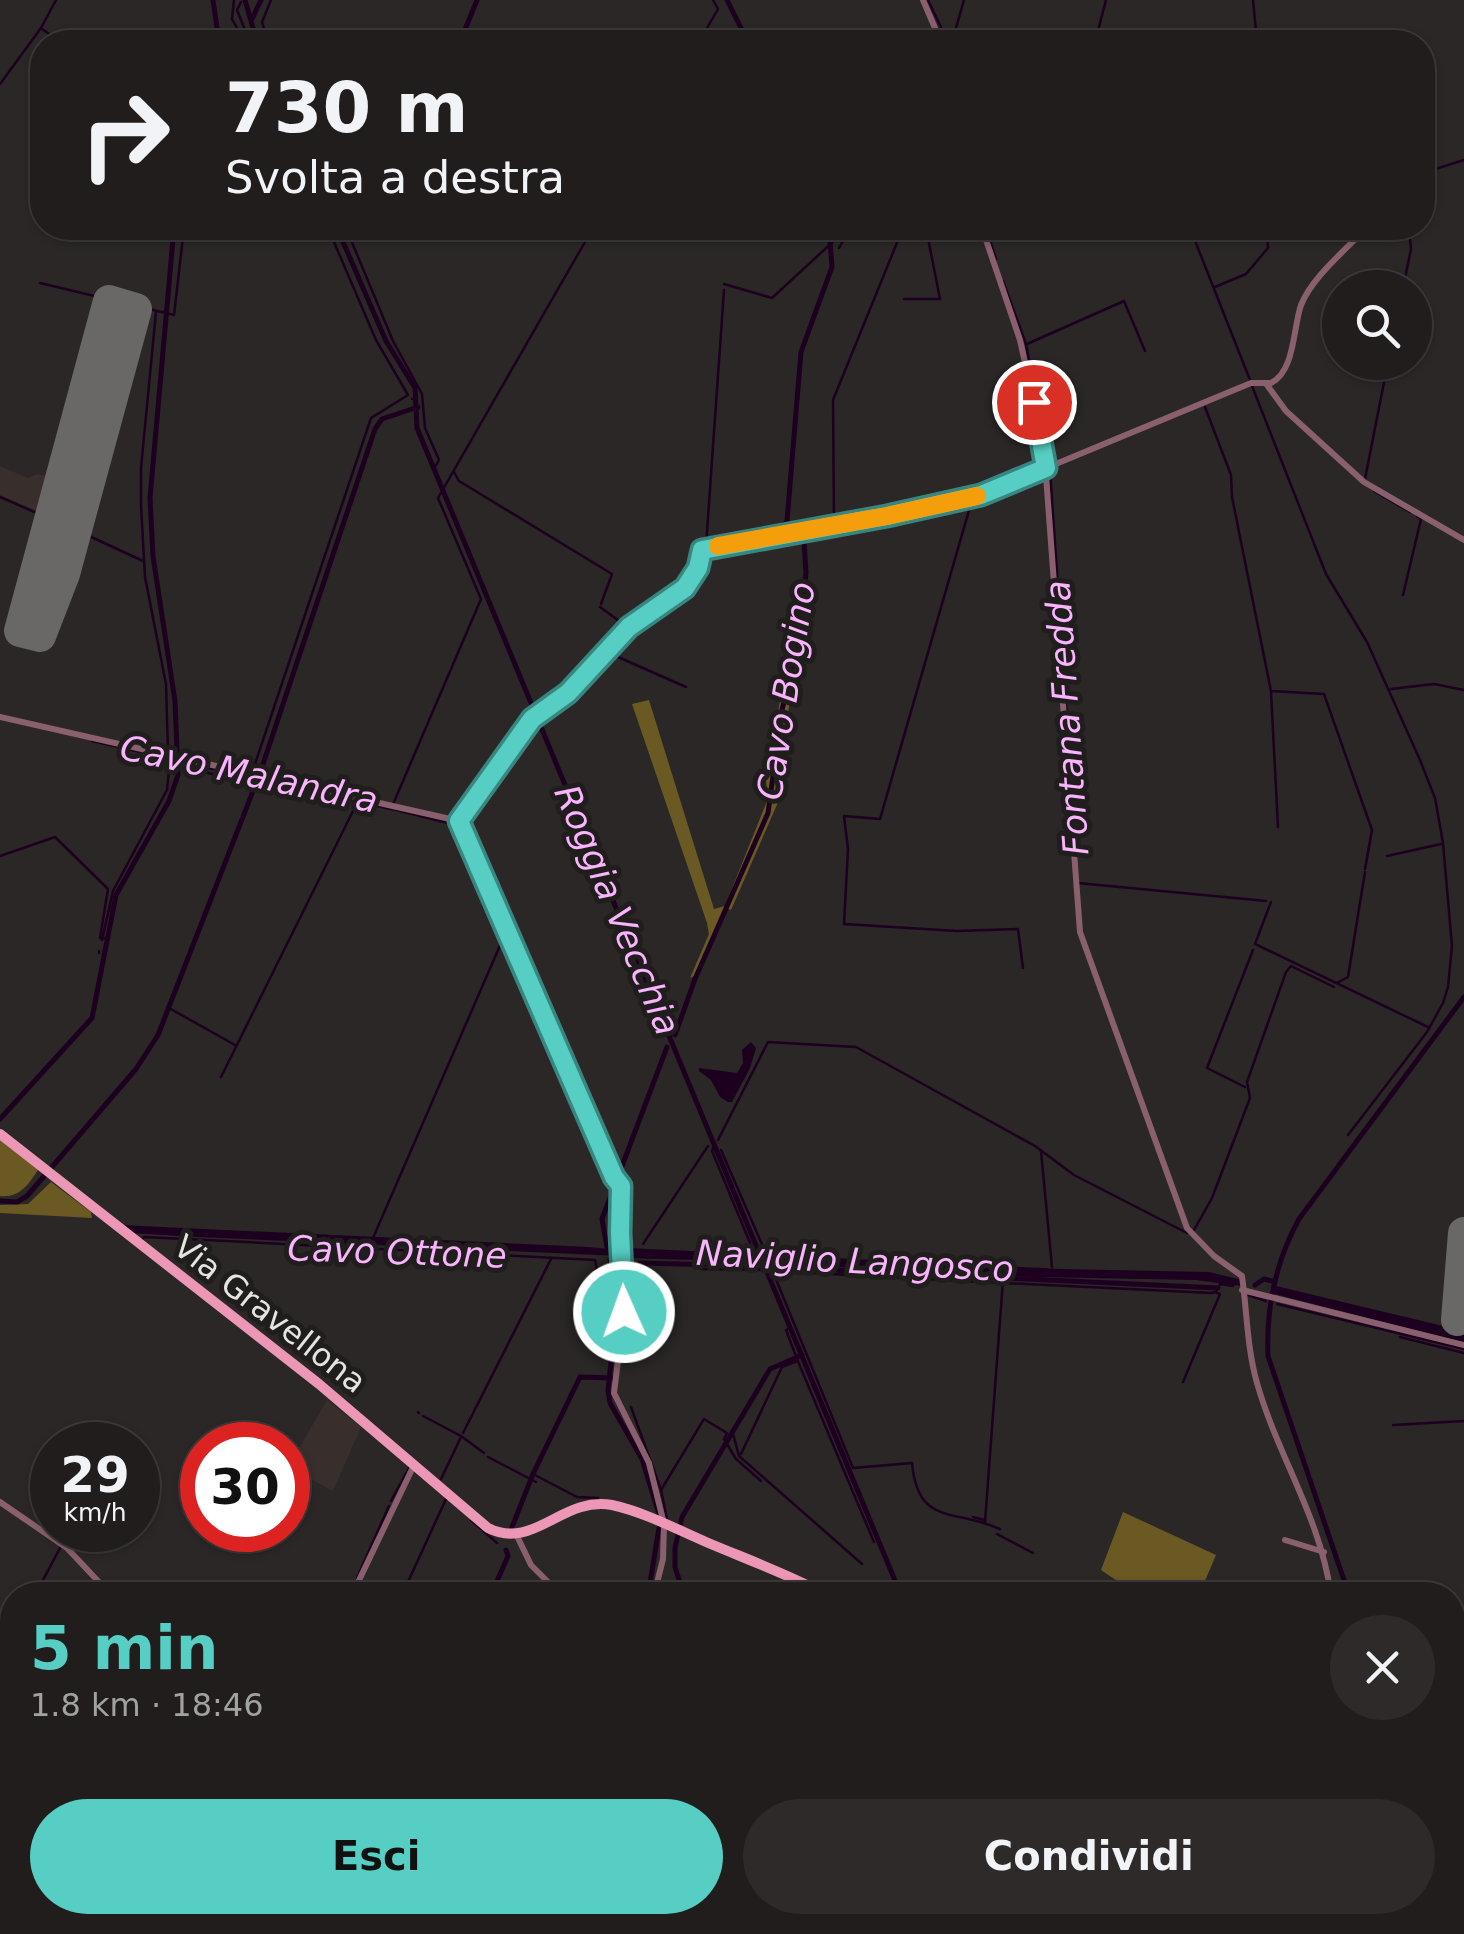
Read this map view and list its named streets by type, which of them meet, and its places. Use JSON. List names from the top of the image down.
{
  "streets": {
    "main road": ["Via Gravellona"]
  },
  "water": [
    "Cavo Bogino",
    "Fontana Fredda",
    "Cavo Malandra",
    "Roggia Vecchia",
    "Cavo Ottone",
    "Naviglio Langosco"
  ],
  "page": {
    "turn": ["730 m", "Svolta a destra"],
    "speed": "29 km/h",
    "limit": "30",
    "heading": ["5 min", "1.8 km · 18:46"],
    "buttons": ["Esci", "Condividi"]
  }
}
